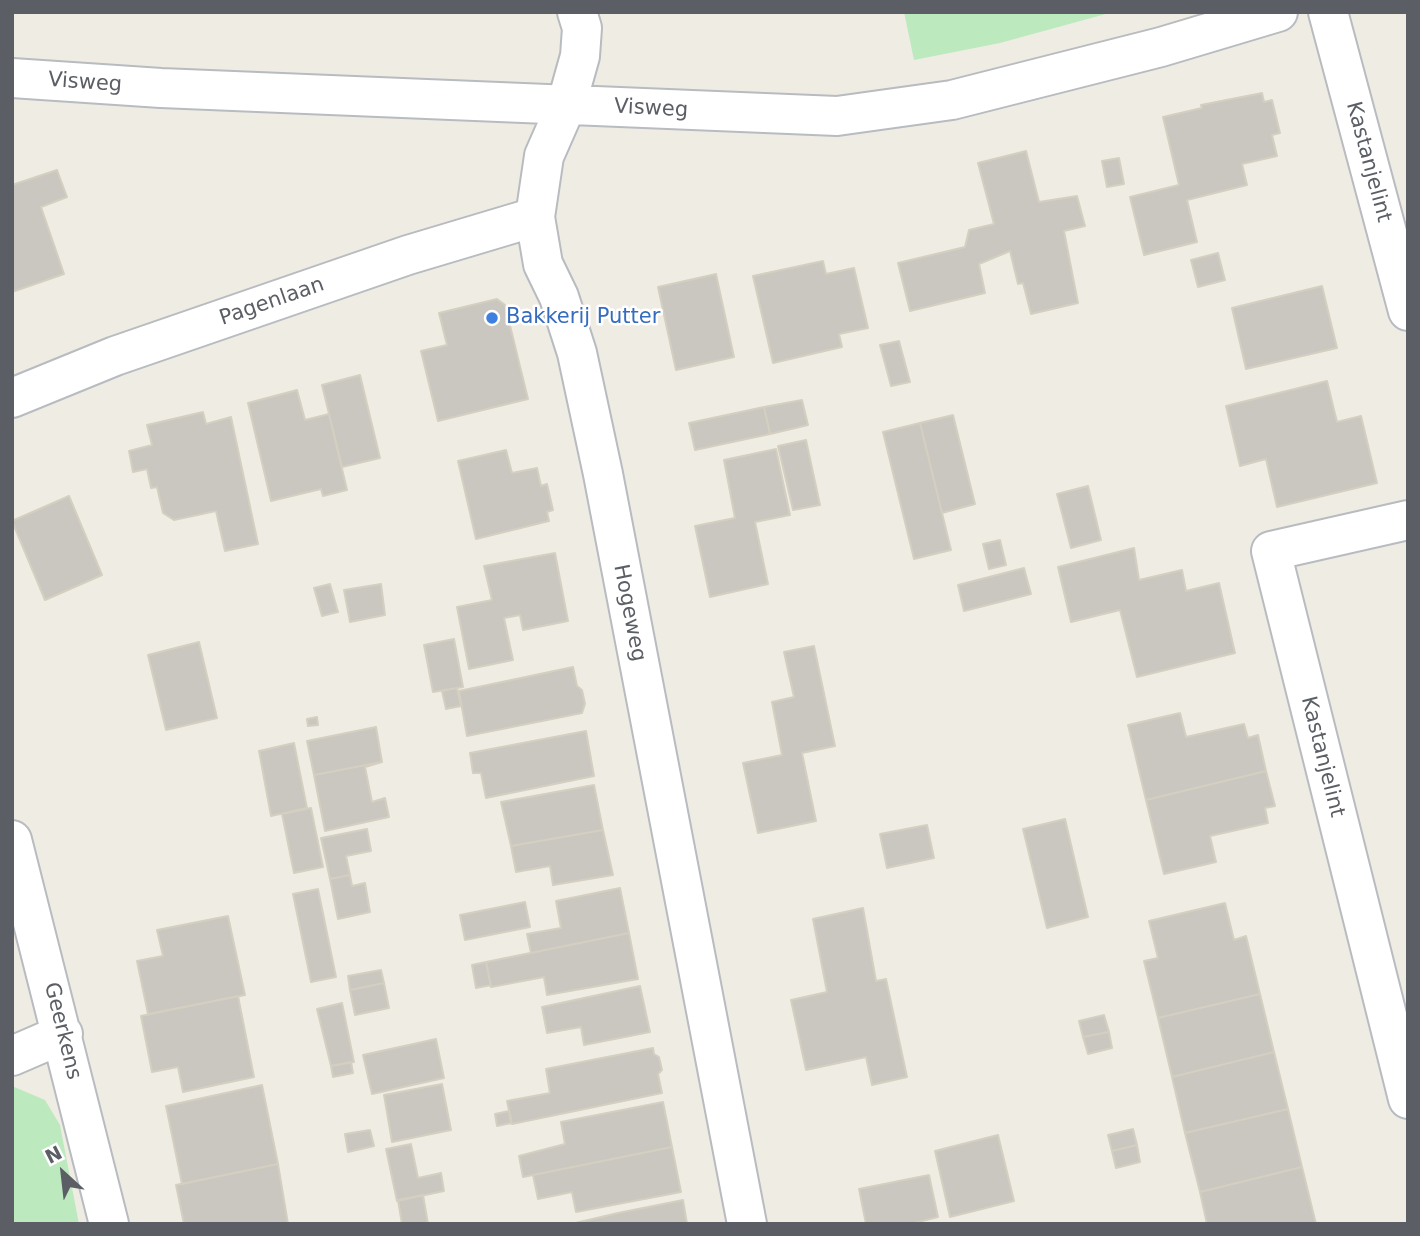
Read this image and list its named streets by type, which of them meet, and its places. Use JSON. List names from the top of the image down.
{
  "streets": {
    "street": [
      "Visweg",
      "Kastanjelint",
      "Pagenlaan",
      "Hogeweg",
      "Geerkens"
    ]
  },
  "crossings": [
    ["Visweg", "Hogeweg"],
    ["Pagenlaan", "Hogeweg"]
  ],
  "places": ["Bakkerij Putter"],
  "north": "top left"
}
